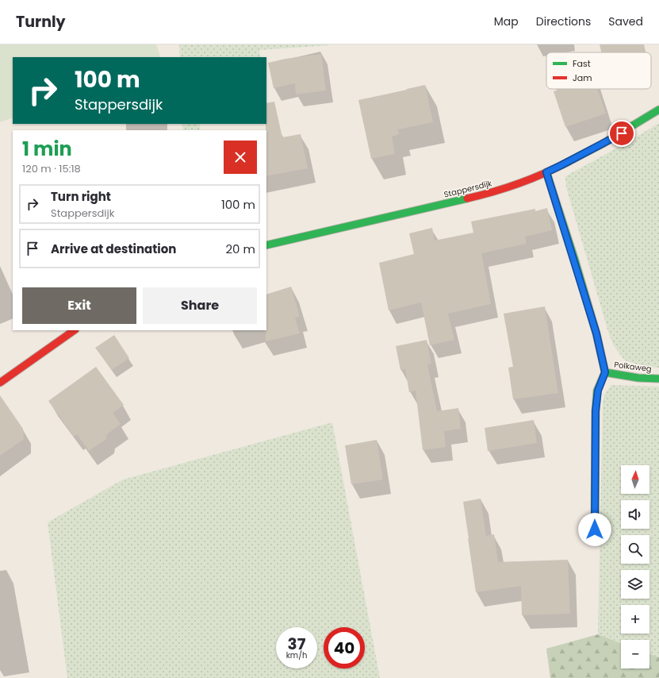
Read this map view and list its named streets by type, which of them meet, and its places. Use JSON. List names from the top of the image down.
{
  "streets": {
    "street": ["Stappersdijk", "Polkaweg"]
  },
  "crossings": [
    ["Stappersdijk", "Polkaweg"]
  ],
  "legend": ["Fast", "Jam"],
  "north": "top",
  "page": {
    "header": "Turnly",
    "nav": ["Map", "Directions", "Saved"],
    "turn": ["100 m", "Stappersdijk"],
    "heading": ["1 min", "120 m · 15:18"],
    "list": [
      {
        "name": "Turn right",
        "note": "Stappersdijk",
        "value": "100 m"
      },
      {
        "name": "Arrive at destination",
        "value": "20 m"
      }
    ],
    "buttons": ["Exit", "Share"],
    "map_buttons": ["+", "−"],
    "speed": "37 km/h",
    "limit": "40"
  }
}
